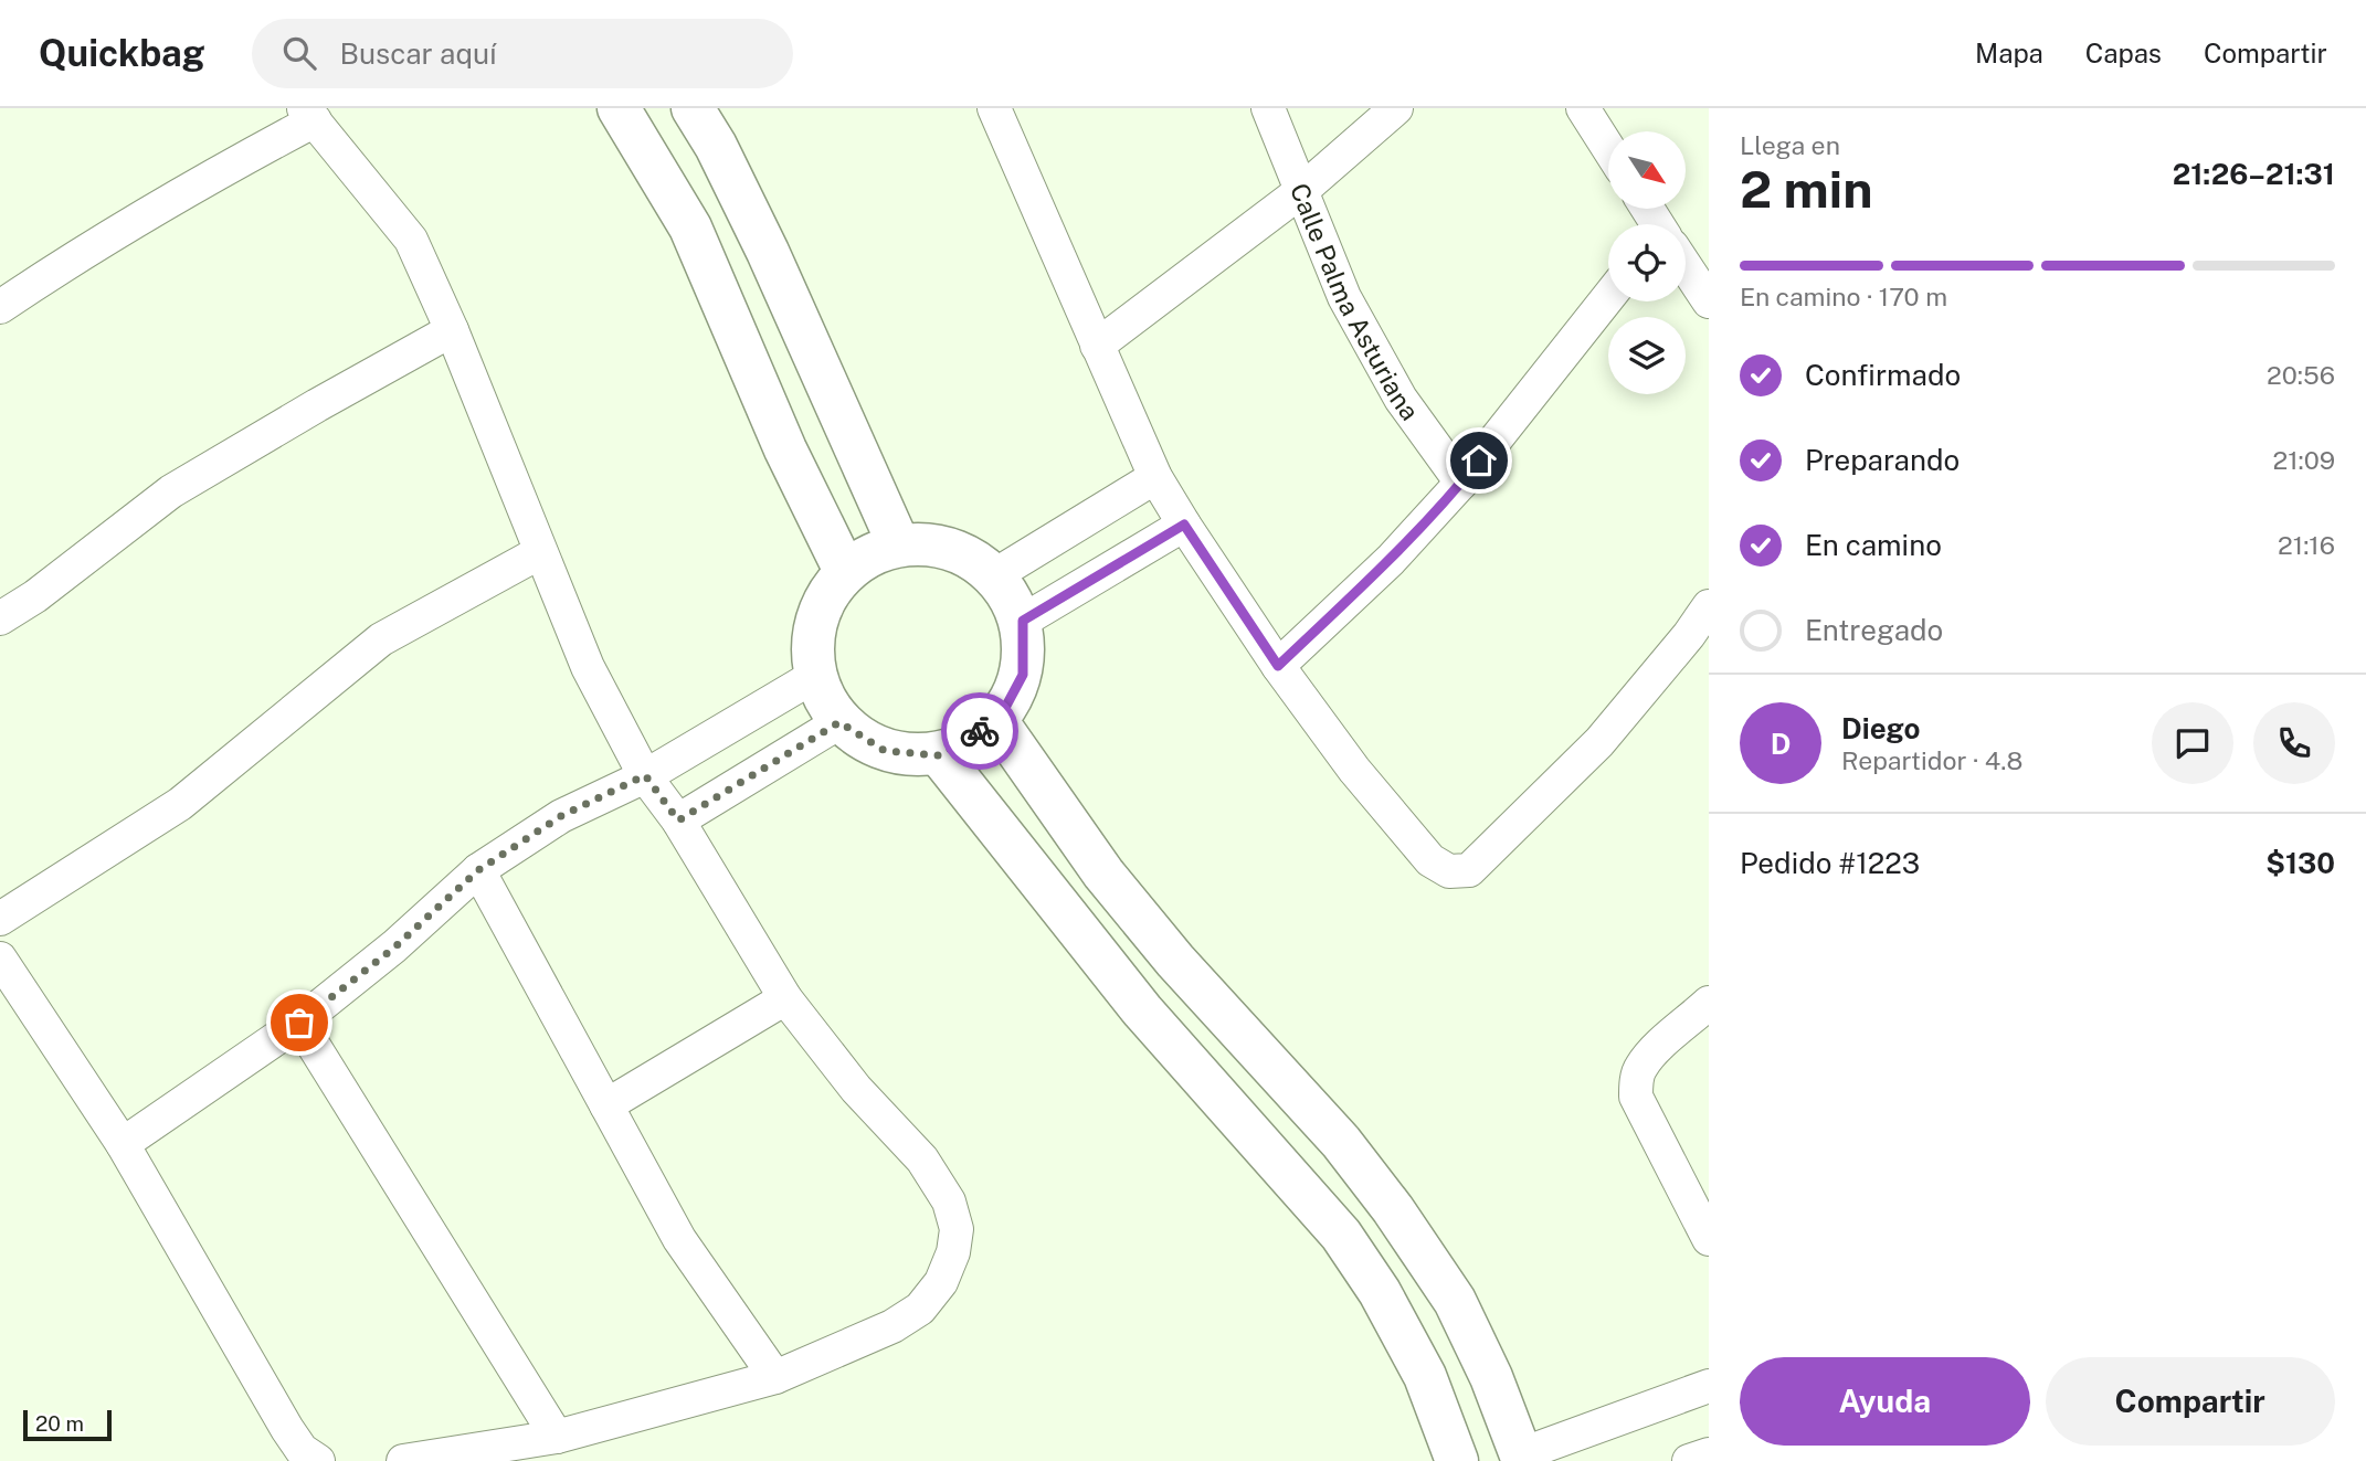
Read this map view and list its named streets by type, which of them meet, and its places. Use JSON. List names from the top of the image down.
{
  "streets": {
    "street": ["Calle Palma Asturiana"]
  },
  "scale_bar": "20 m",
  "north": "bottom right",
  "page": {
    "header": "Quickbag",
    "search": "Buscar aquí",
    "nav": ["Mapa", "Capas", "Compartir"],
    "heading": ["2 min", "Llega en", "21:26–21:31"],
    "panel": [
      "Diego",
      "Repartidor · 4.8",
      "Pedido #1223",
      "$130"
    ],
    "bar": "En camino · 170 m",
    "list": [
      ["Confirmado", "20:56"],
      ["Preparando", "21:09"],
      ["En camino", "21:16"],
      "Entregado"
    ],
    "round": "D",
    "buttons": ["Ayuda", "Compartir"],
    "scale": "20 m"
  }
}
